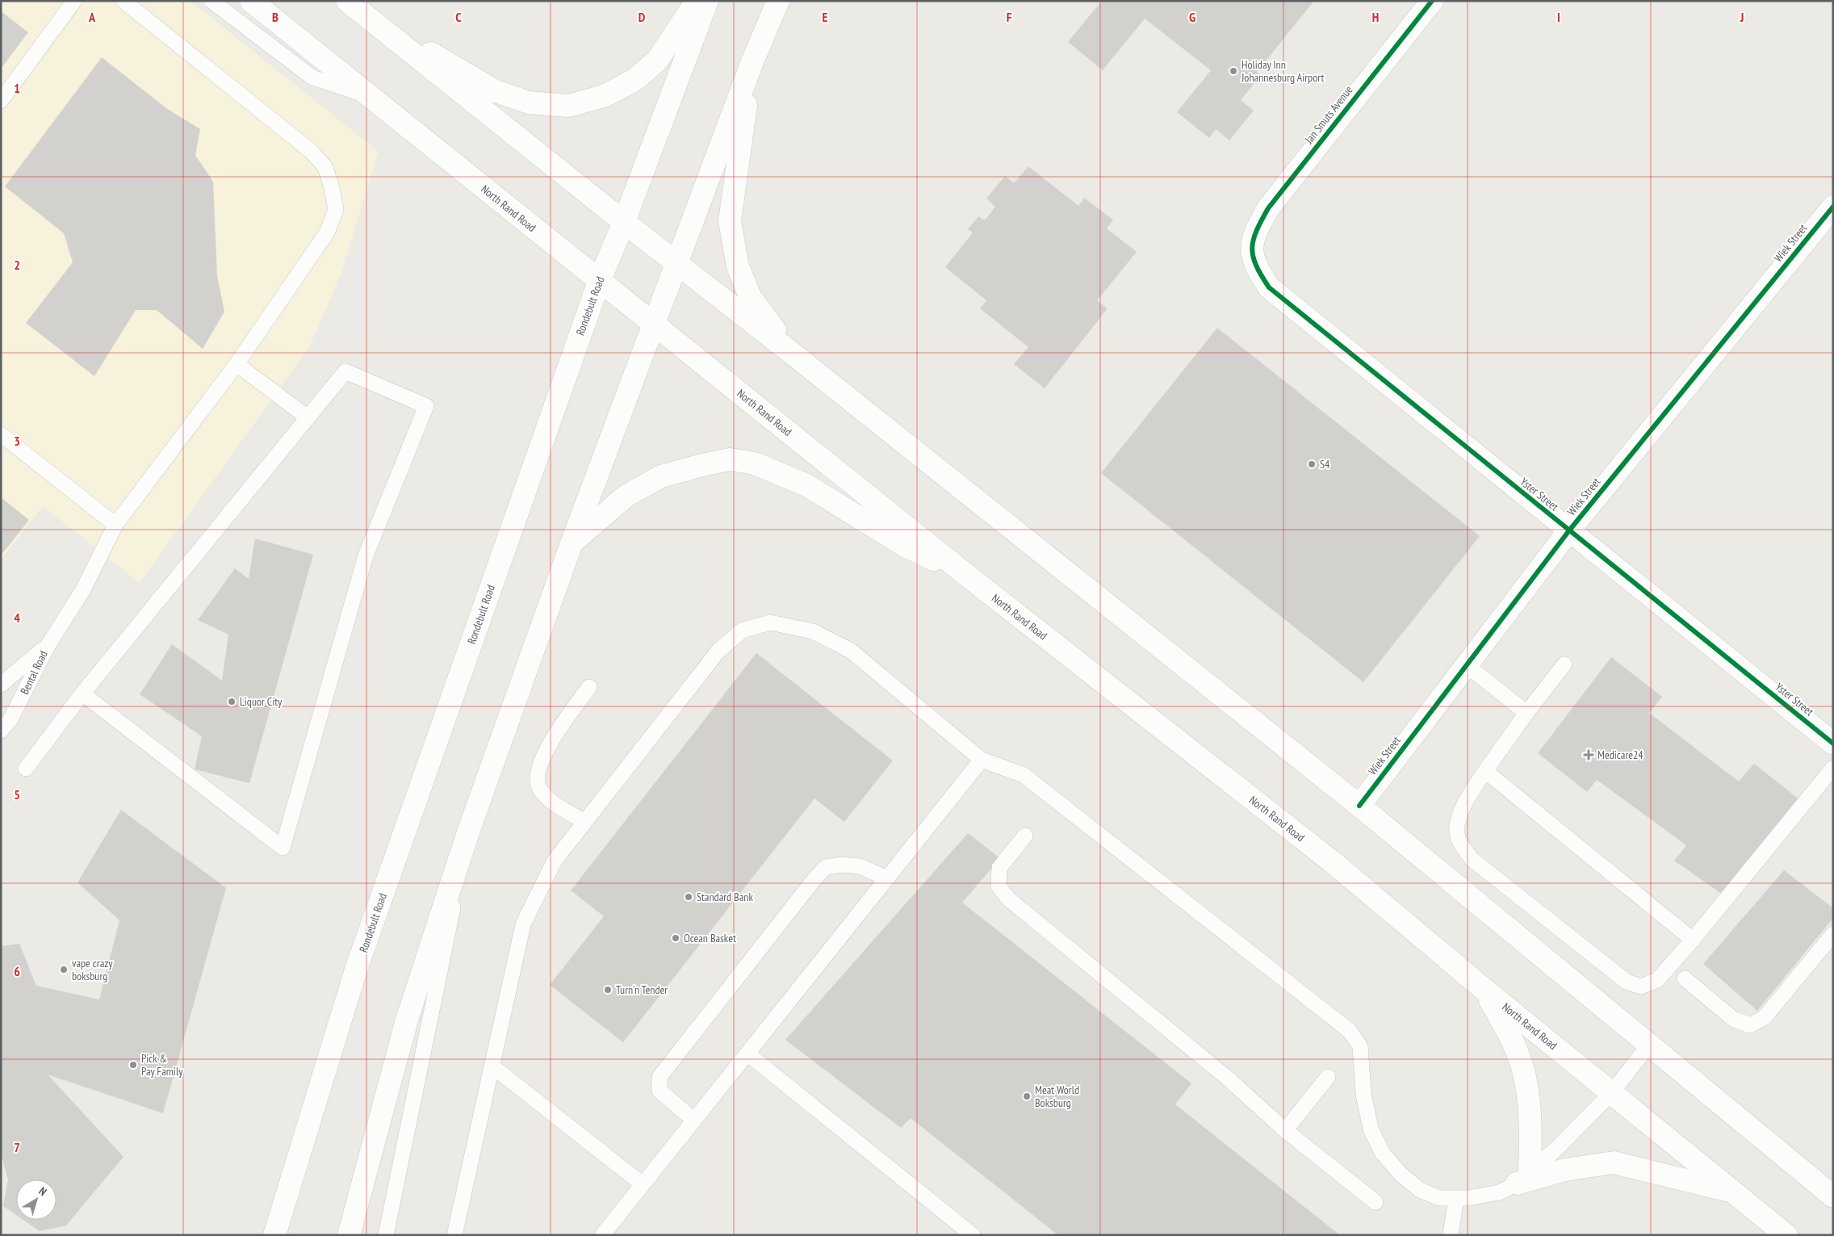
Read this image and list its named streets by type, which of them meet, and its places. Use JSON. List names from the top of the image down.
{
  "streets": {
    "main road": [
      "Jan Smuts Avenue",
      "North Rand Road",
      "Wiek Street",
      "Rondebult Road",
      "Yster Street"
    ],
    "lane": ["Bental Road"]
  },
  "crossings": [
    ["Jan Smuts Avenue", "Yster Street"],
    ["North Rand Road", "Rondebult Road"],
    ["Wiek Street", "Yster Street"]
  ],
  "places": {
    "other": [
      "Holiday Inn Johannesburg Airport",
      "S4",
      "Liquor City",
      "Standard Bank",
      "Ocean Basket",
      "vape crazy boksburg",
      "Turn'n Tender",
      "Pick & Pay Family",
      "Meat World Boksburg"
    ],
    "health": ["Medicare24"]
  },
  "north": "top right",
  "grid": {
    "columns": [
      "A",
      "B",
      "C",
      "D",
      "E",
      "F",
      "G",
      "H",
      "I",
      "J"
    ],
    "rows": [
      "1",
      "2",
      "3",
      "4",
      "5",
      "6",
      "7"
    ]
  }
}
